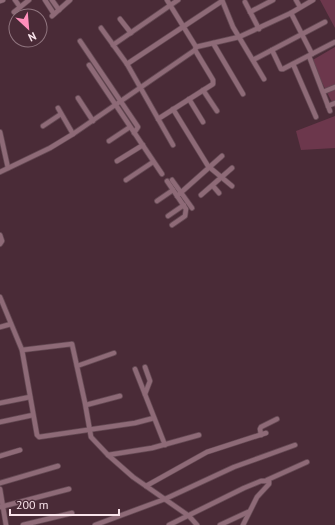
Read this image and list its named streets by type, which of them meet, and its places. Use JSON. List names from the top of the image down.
{
  "scale_bar": "200 m",
  "north": "bottom right"
}
